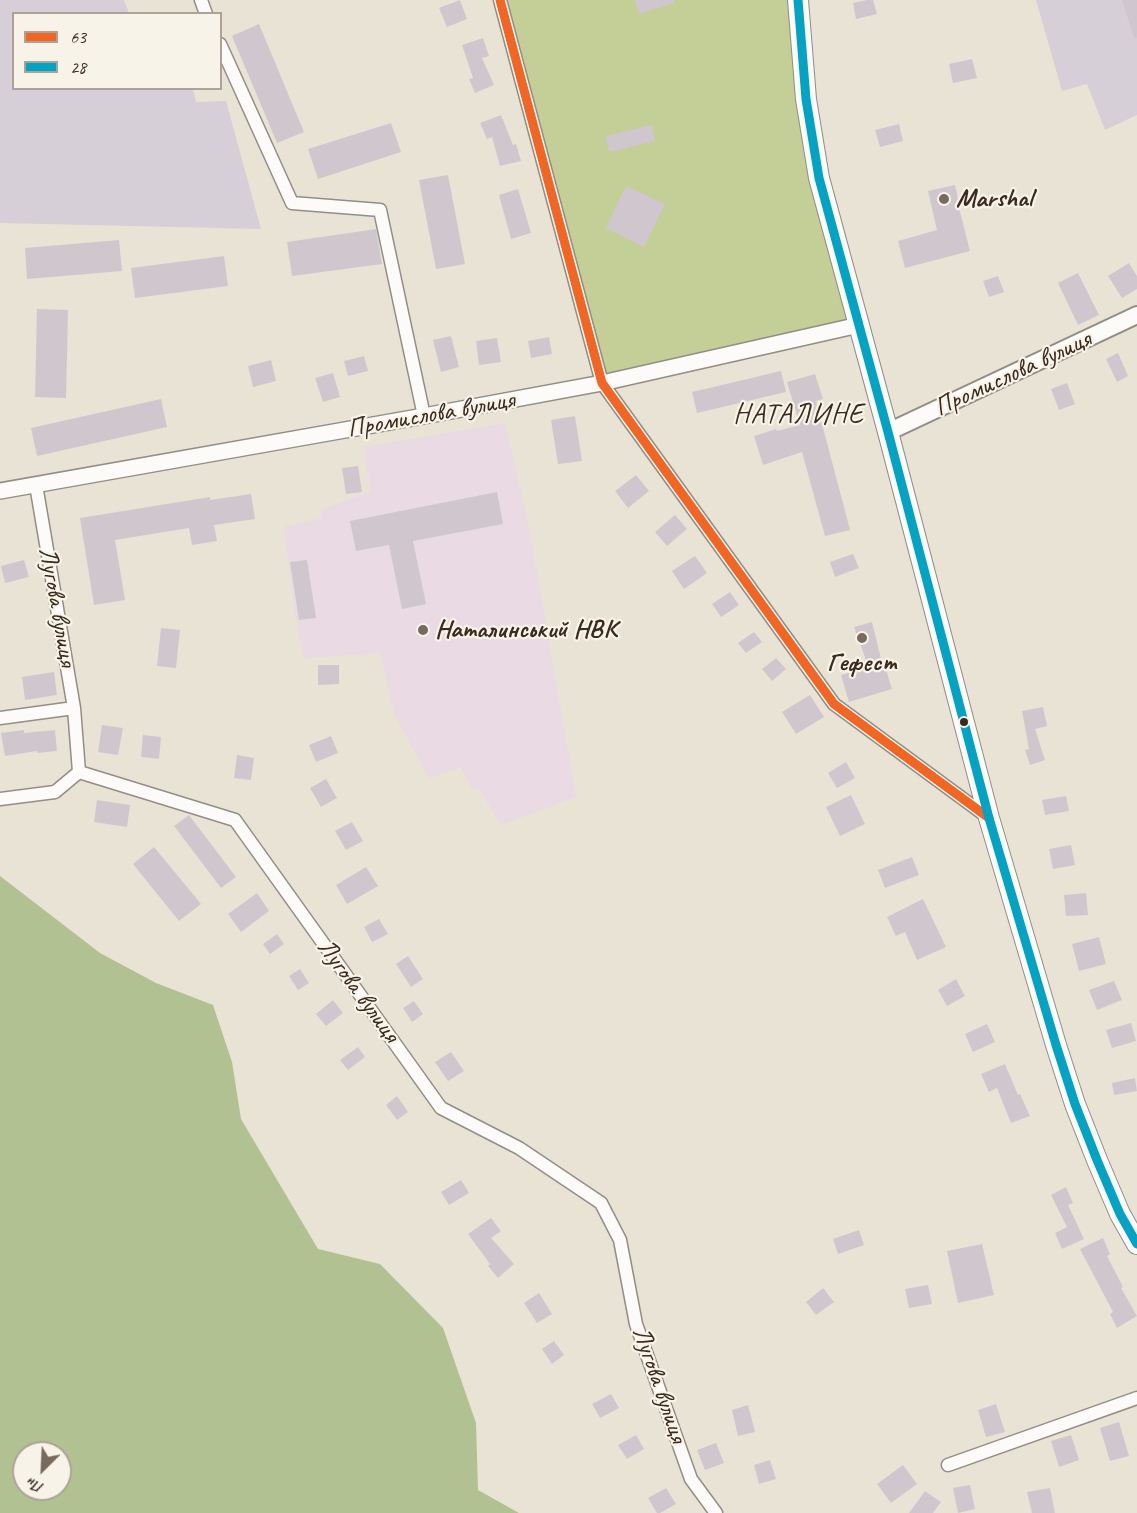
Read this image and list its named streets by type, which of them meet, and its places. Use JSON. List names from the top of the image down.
{
  "streets": {
    "main road": ["Промислова вулиця"],
    "street": ["Лугова вулиця"]
  },
  "crossings": [
    ["Промислова вулиця", "Лугова вулиця"]
  ],
  "districts": ["НАТАЛИНЕ"],
  "places": ["Marshal", "Наталинський НВК", "Гефест"],
  "lines": ["transit line 63", "transit line 28"],
  "legend": ["63", "28"],
  "north": "bottom left"
}
